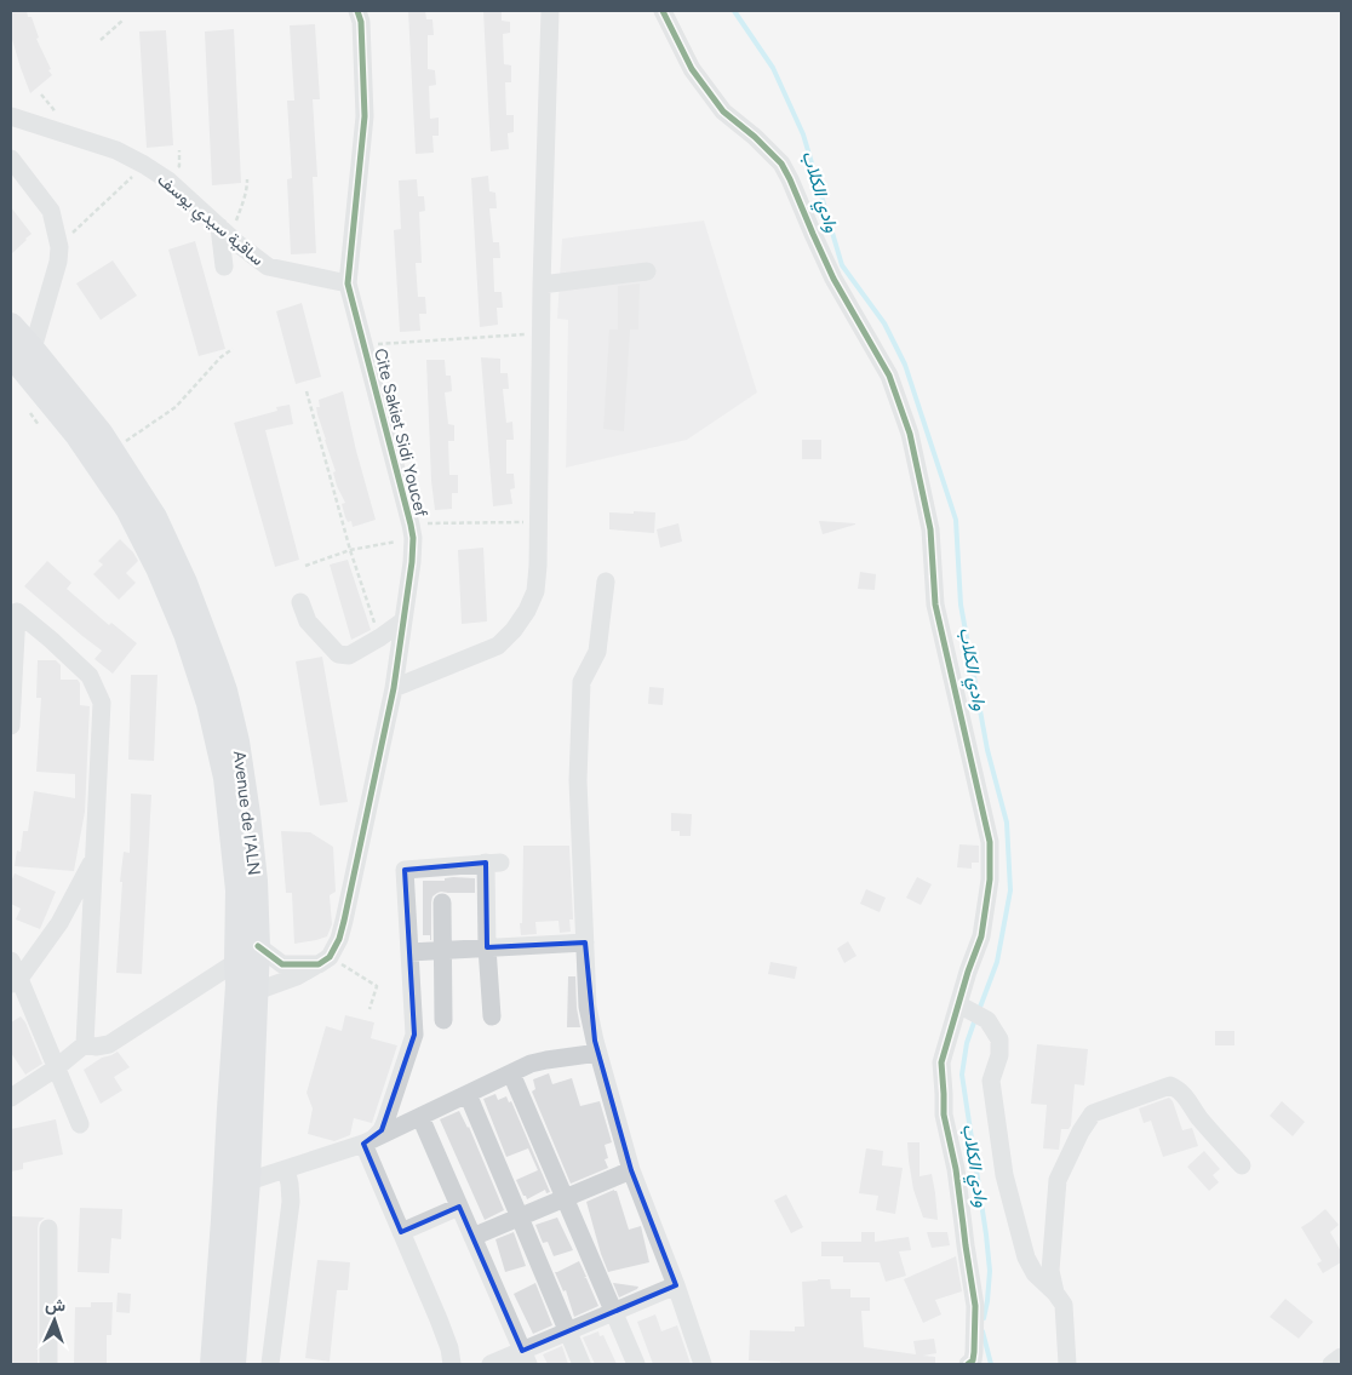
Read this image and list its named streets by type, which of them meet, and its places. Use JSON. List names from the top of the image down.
{
  "streets": {
    "main road": ["Avenue de l'ALN"],
    "street": ["ساقية سيدي يوسف", "Cite Sakiet Sidi Youcef"]
  },
  "crossings": [
    ["ساقية سيدي يوسف", "Cite Sakiet Sidi Youcef"]
  ],
  "water": ["وادي الكلاب"],
  "north": "top"
}
